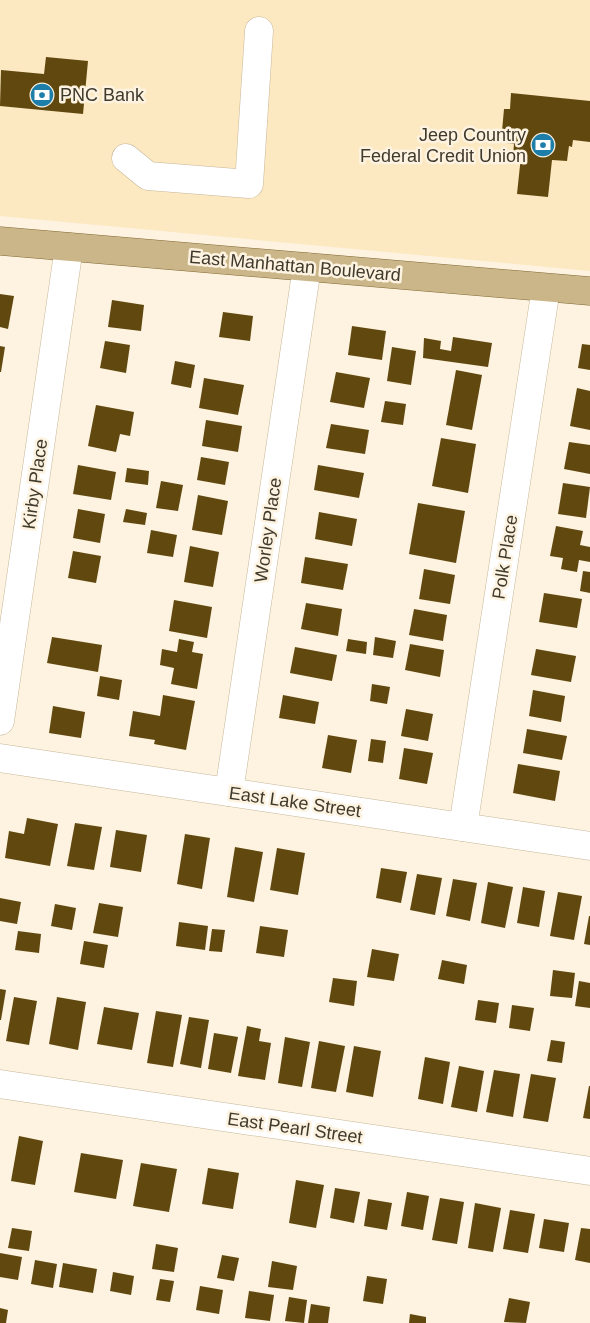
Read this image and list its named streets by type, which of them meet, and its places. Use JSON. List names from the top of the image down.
{
  "streets": {
    "main road": ["East Manhattan Boulevard"],
    "street": [
      "Kirby Place",
      "Worley Place",
      "Polk Place",
      "East Lake Street",
      "East Pearl Street"
    ]
  },
  "crossings": [
    ["East Manhattan Boulevard", "Kirby Place"],
    ["East Manhattan Boulevard", "Worley Place"],
    ["East Manhattan Boulevard", "Polk Place"],
    ["Worley Place", "East Lake Street"],
    ["Polk Place", "East Lake Street"]
  ],
  "places": {
    "bank": ["PNC Bank", "Jeep Country Federal Credit Union"]
  }
}
